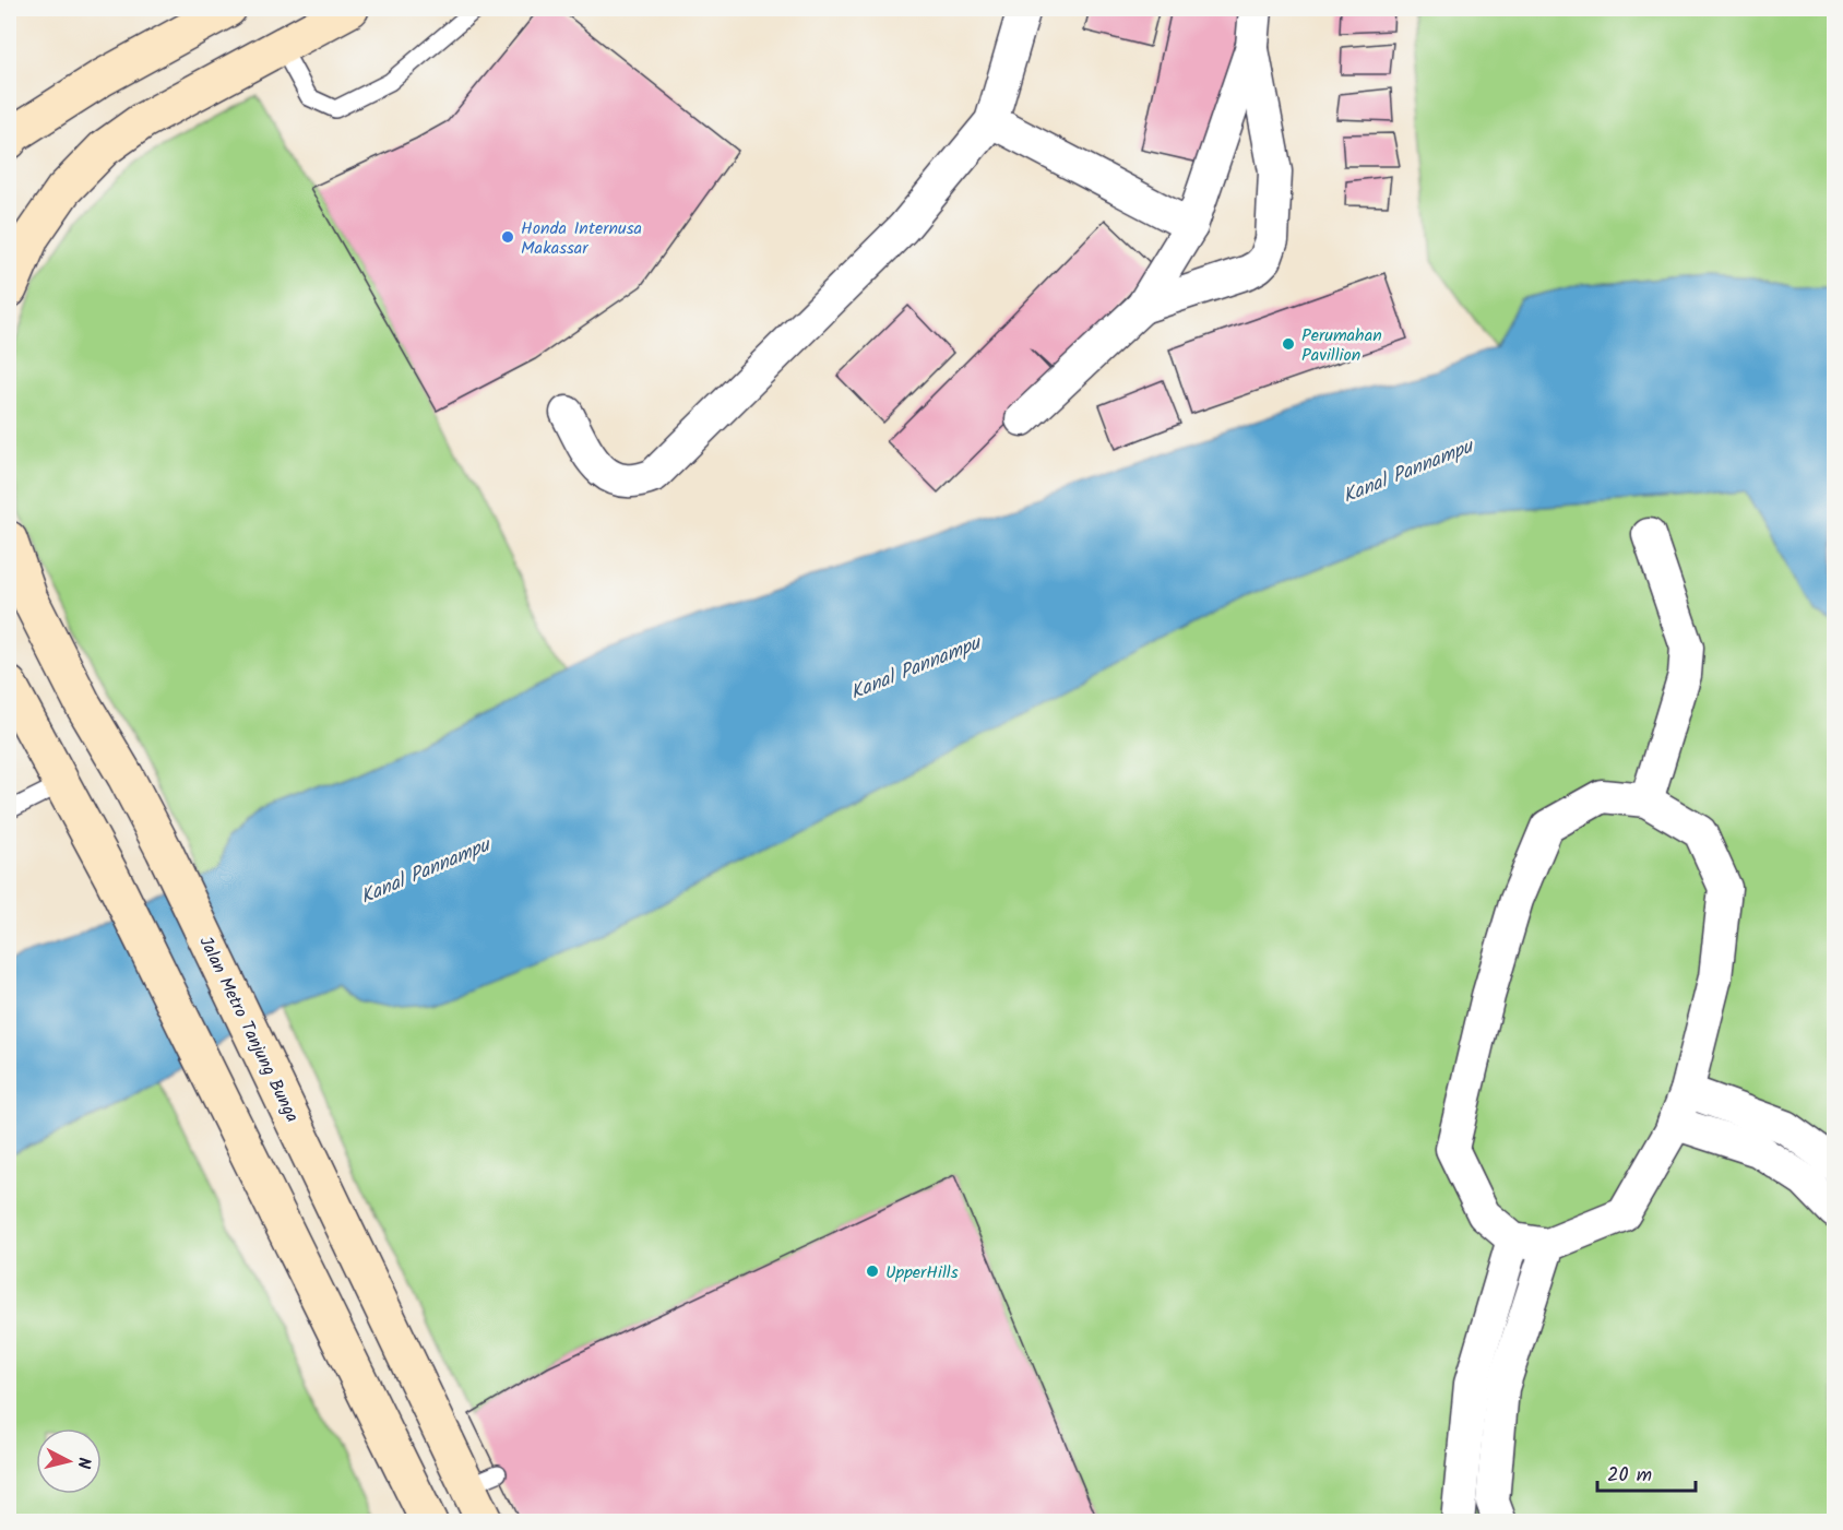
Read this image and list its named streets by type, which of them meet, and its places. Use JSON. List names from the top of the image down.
{
  "streets": {
    "main road": ["Jalan Metro Tanjung Bunga"]
  },
  "water": ["Kanal Pannampu"],
  "places": ["Honda Internusa Makassar", "Perumahan Pavillion", "UpperHills"],
  "scale_bar": "20 m",
  "north": "right"
}
